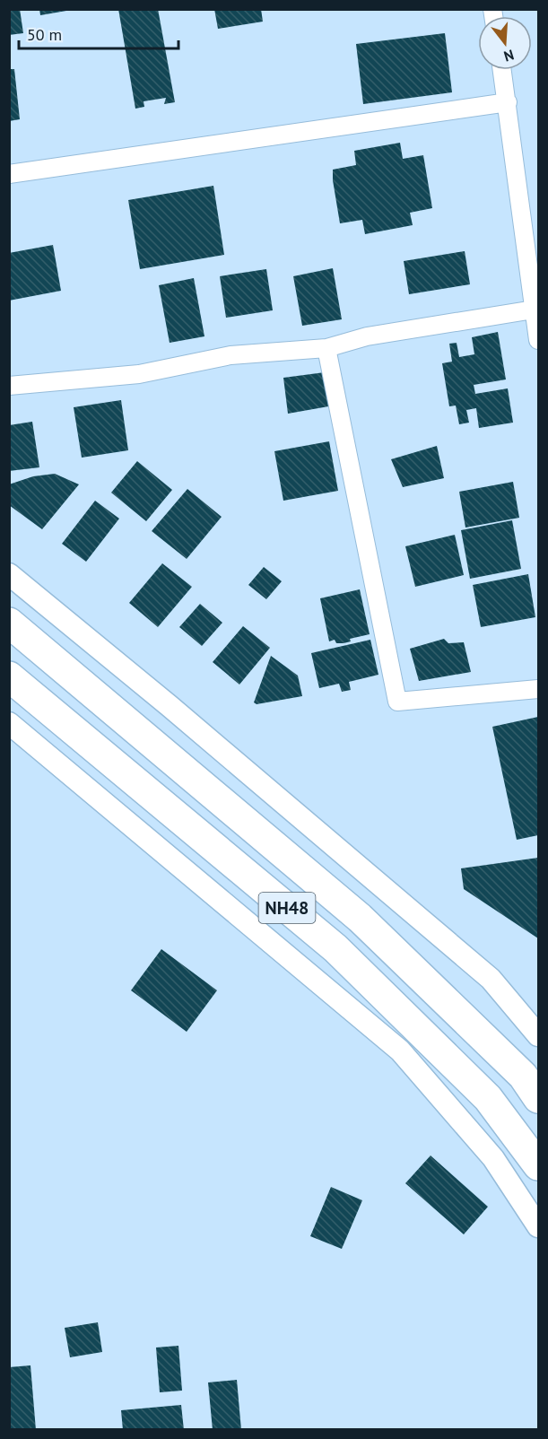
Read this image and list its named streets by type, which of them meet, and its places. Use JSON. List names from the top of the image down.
{
  "streets": {
    "highway": ["NH48"]
  },
  "scale_bar": "50 m",
  "north": "bottom"
}
